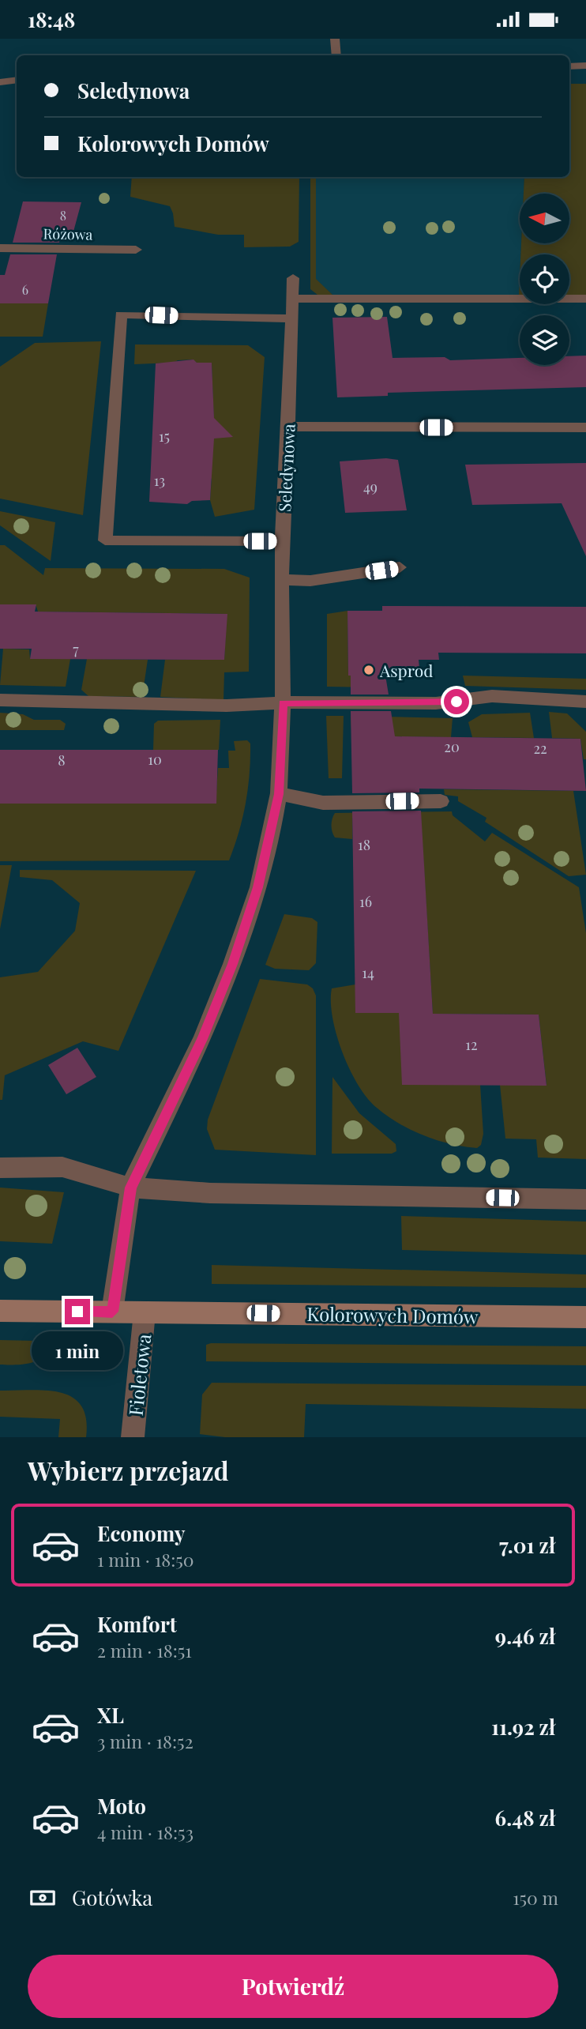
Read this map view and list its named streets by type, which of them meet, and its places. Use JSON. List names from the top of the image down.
{
  "streets": {
    "street": [
      "Różowa",
      "Seledynowa",
      "Kolorowych Domów",
      "Fioletowa"
    ]
  },
  "crossings": [
    ["Seledynowa", "Kolorowych Domów"],
    ["Kolorowych Domów", "Fioletowa"]
  ],
  "places": ["Asprod"],
  "house_numbers": [
    "8",
    "6",
    "15",
    "13",
    "49",
    "7",
    "20",
    "22",
    "10",
    "8",
    "18",
    "16",
    "14",
    "12"
  ],
  "north": "left",
  "page": {
    "status": "18:48",
    "banner": ["Seledynowa", "Kolorowych Domów"],
    "bubble": "1 min",
    "heading": "Wybierz przejazd",
    "list": [
      {
        "name": "Economy",
        "note": "1 min · 18:50",
        "value": "7.01 zł"
      },
      {
        "name": "Komfort",
        "note": "2 min · 18:51",
        "value": "9.46 zł"
      },
      {
        "name": "XL",
        "note": "3 min · 18:52",
        "value": "11.92 zł"
      },
      {
        "name": "Moto",
        "note": "4 min · 18:53",
        "value": "6.48 zł"
      }
    ],
    "pay": ["Gotówka", "150 m"],
    "buttons": "Potwierdź"
  }
}
